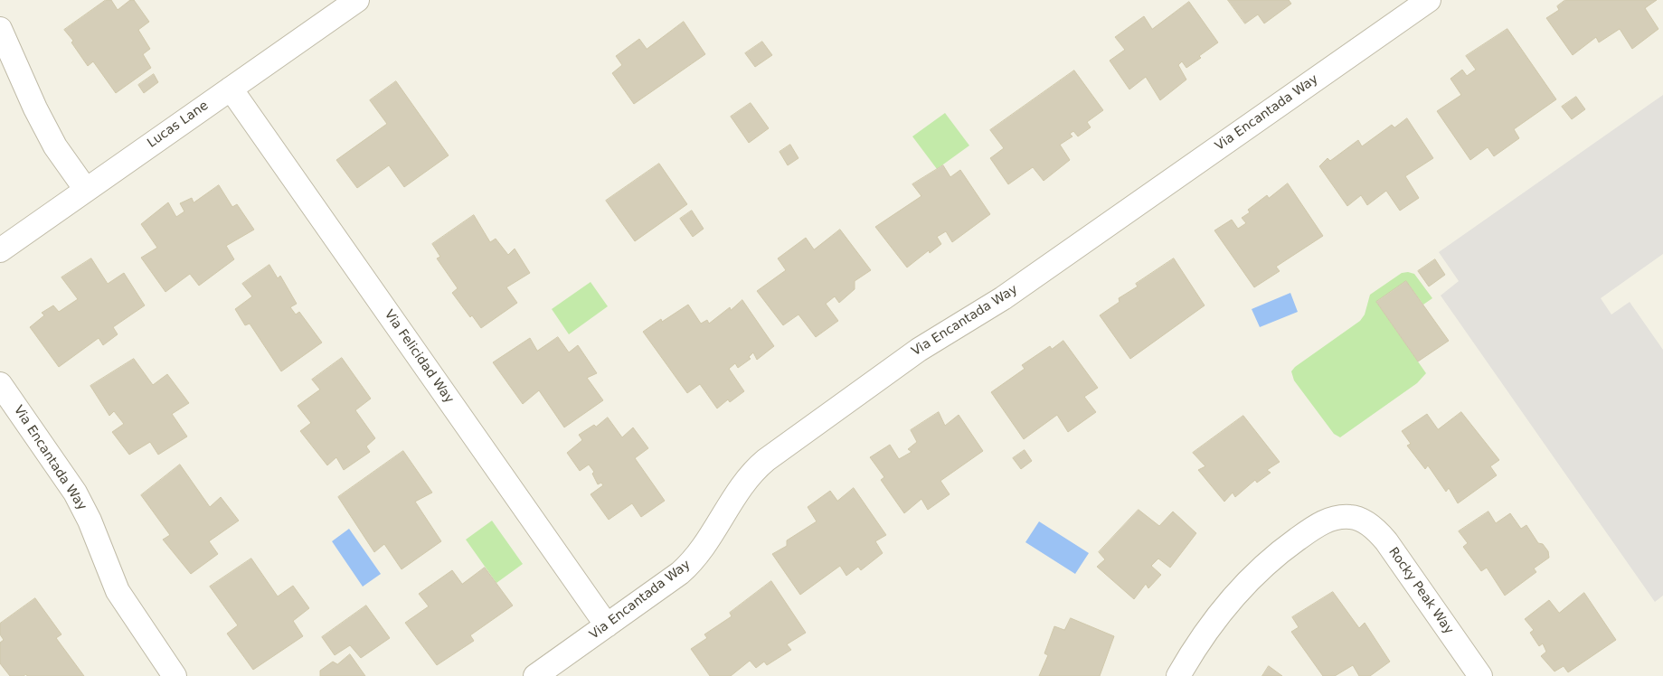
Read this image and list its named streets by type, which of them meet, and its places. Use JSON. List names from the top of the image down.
{
  "streets": {
    "street": [
      "Via Encantada Way",
      "Lucas Lane",
      "Via Felicidad Way",
      "Rocky Peak Way"
    ]
  },
  "crossings": [
    ["Via Encantada Way", "Via Felicidad Way"],
    ["Lucas Lane", "Via Felicidad Way"]
  ]
}
